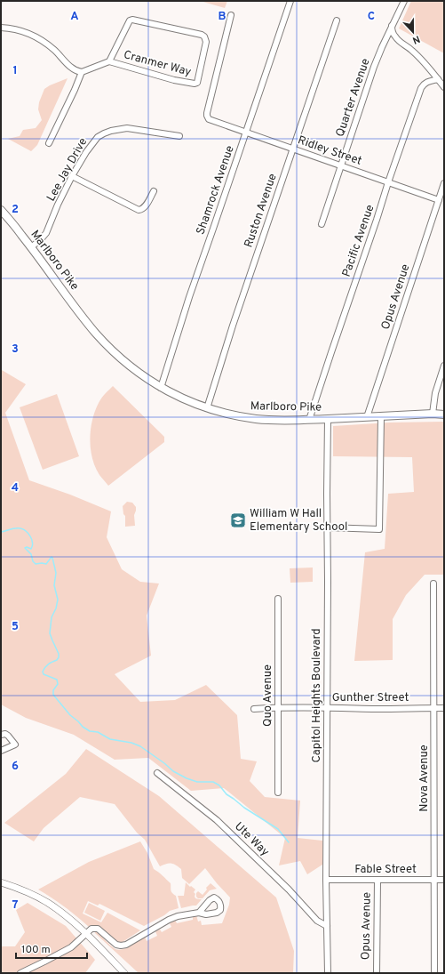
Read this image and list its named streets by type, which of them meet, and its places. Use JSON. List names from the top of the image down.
{
  "streets": {
    "main road": ["Marlboro Pike"],
    "street": [
      "Cranmer Way",
      "Quarter Avenue",
      "Ridley Street",
      "Lee Jay Drive",
      "Shamrock Avenue",
      "Ruston Avenue",
      "Pacific Avenue",
      "Opus Avenue",
      "Quo Avenue",
      "Capitol Heights Boulevard",
      "Gunther Street",
      "Nova Avenue",
      "Ute Way",
      "Fable Street"
    ]
  },
  "crossings": [
    ["Quarter Avenue", "Ridley Street"],
    ["Ridley Street", "Shamrock Avenue"],
    ["Ridley Street", "Ruston Avenue"],
    ["Ridley Street", "Pacific Avenue"],
    ["Ridley Street", "Opus Avenue"],
    ["Lee Jay Drive", "Marlboro Pike"],
    ["Shamrock Avenue", "Marlboro Pike"],
    ["Ruston Avenue", "Marlboro Pike"],
    ["Pacific Avenue", "Marlboro Pike"],
    ["Marlboro Pike", "Opus Avenue"],
    ["Marlboro Pike", "Capitol Heights Boulevard"],
    ["Opus Avenue", "Fable Street"],
    ["Quo Avenue", "Gunther Street"],
    ["Capitol Heights Boulevard", "Gunther Street"],
    ["Capitol Heights Boulevard", "Ute Way"],
    ["Capitol Heights Boulevard", "Fable Street"],
    ["Gunther Street", "Nova Avenue"],
    ["Nova Avenue", "Fable Street"]
  ],
  "places": {
    "school or university": ["William W Hall Elementary School"]
  },
  "scale_bar": "100 m",
  "north": "bottom",
  "grid": {
    "columns": ["A", "B", "C"],
    "rows": [
      "1",
      "2",
      "3",
      "4",
      "5",
      "6",
      "7"
    ]
  }
}
